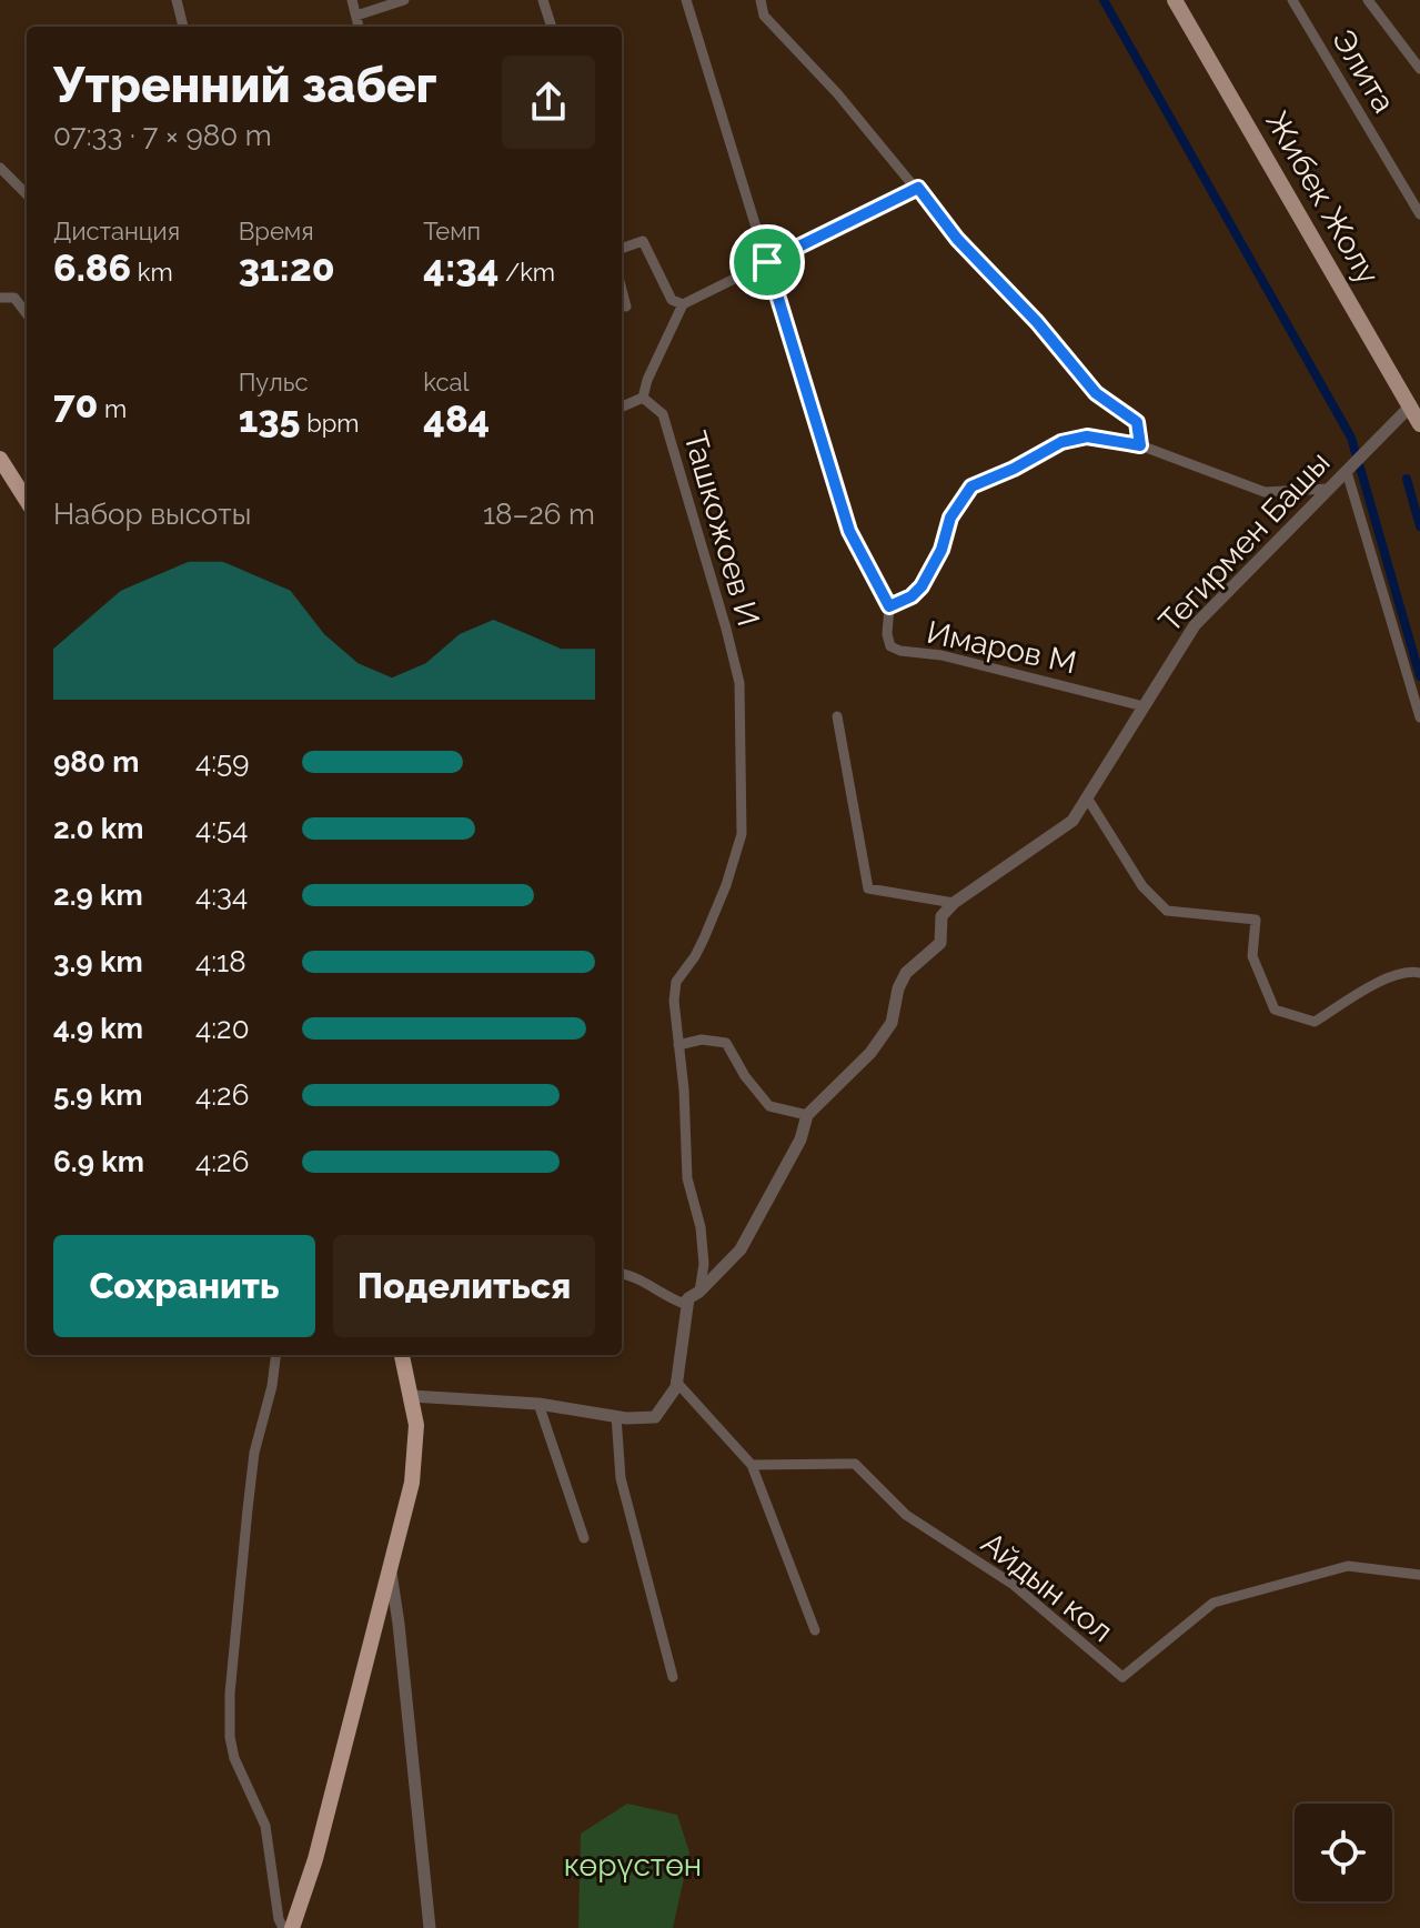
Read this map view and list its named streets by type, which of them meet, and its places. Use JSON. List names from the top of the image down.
{
  "streets": {
    "main road": ["Жибек Жолу"],
    "street": [
      "Элита",
      "Ташкожоев И",
      "Тегирмен Башы",
      "Имаров М",
      "Айдын кол"
    ]
  },
  "crossings": [
    ["Жибек Жолу", "Тегирмен Башы"],
    ["Тегирмен Башы", "Имаров М"]
  ],
  "parks": ["көрүстөн"],
  "page": {
    "heading": ["Утренний забег", "07:33 · 7 × 980 m"],
    "stats": [
      ["Дистанция", "6.86 km"],
      ["Время", "31:20"],
      ["Темп", "4:34 /km"],
      ["70 m"],
      ["Пульс", "135 bpm"],
      ["kcal", "484"]
    ],
    "chart": ["Набор высоты", "18–26 m"],
    "list": [
      {
        "name": "980 m",
        "note": "4:59"
      },
      {
        "name": "2.0 km",
        "note": "4:54"
      },
      {
        "name": "2.9 km",
        "note": "4:34"
      },
      {
        "name": "3.9 km",
        "note": "4:18"
      },
      {
        "name": "4.9 km",
        "note": "4:20"
      },
      {
        "name": "5.9 km",
        "note": "4:26"
      },
      {
        "name": "6.9 km",
        "note": "4:26"
      }
    ],
    "buttons": ["Сохранить", "Поделиться"]
  }
}
